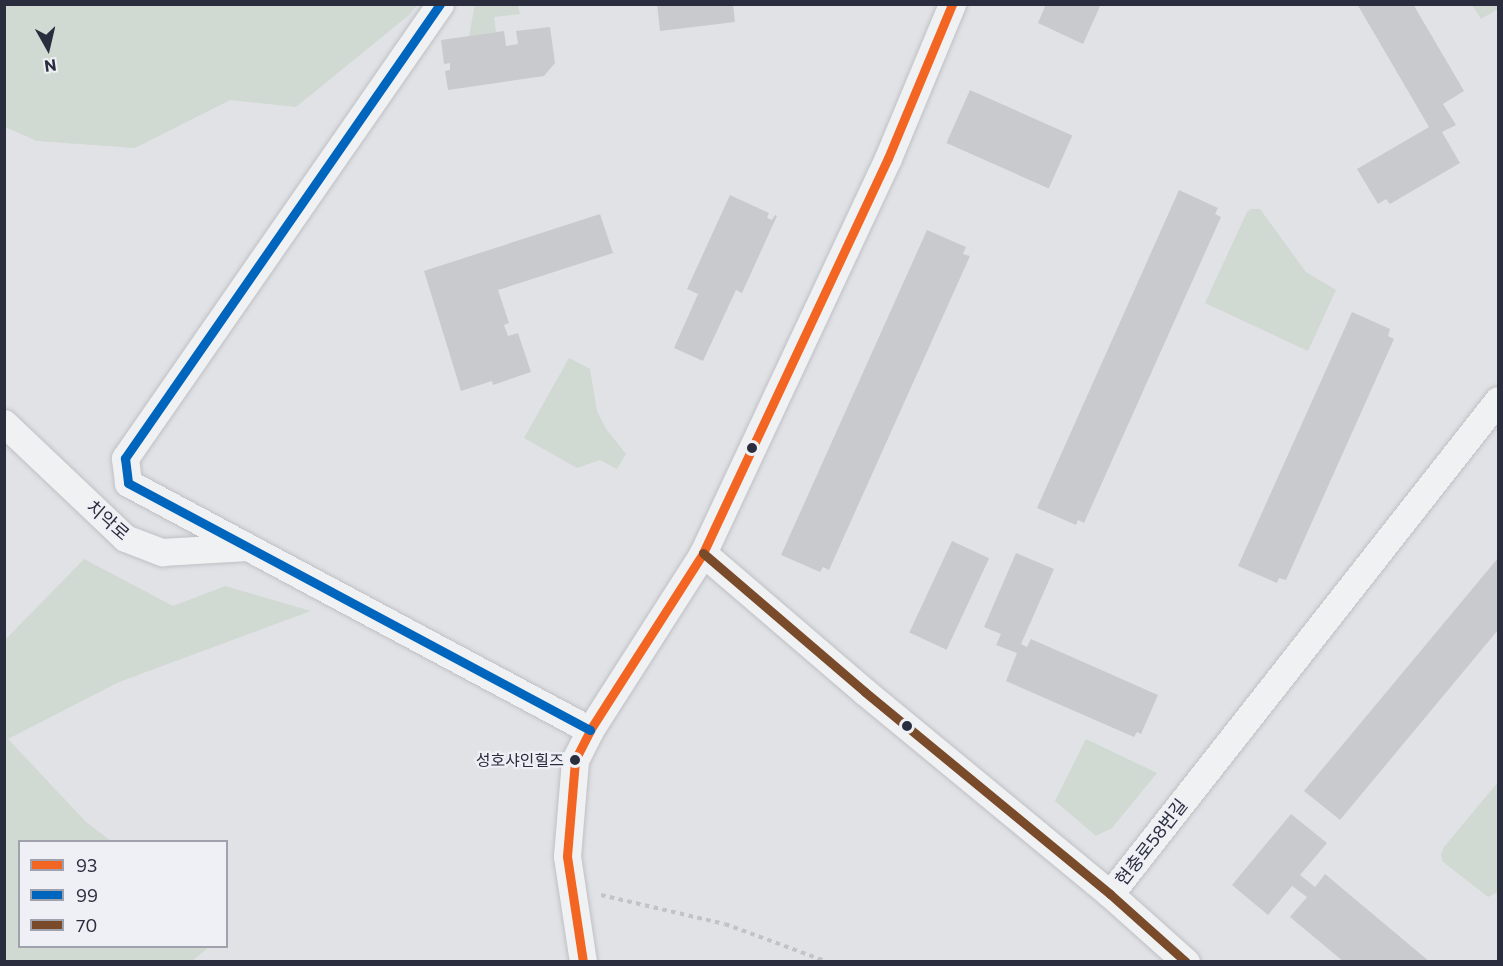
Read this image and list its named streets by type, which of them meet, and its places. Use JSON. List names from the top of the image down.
{
  "streets": {
    "street": ["치악로", "현충로58번길"]
  },
  "places": ["성호샤인힐즈"],
  "lines": ["transit line 93", "transit line 99", "transit line 70"],
  "legend": ["93", "99", "70"],
  "north": "bottom"
}
